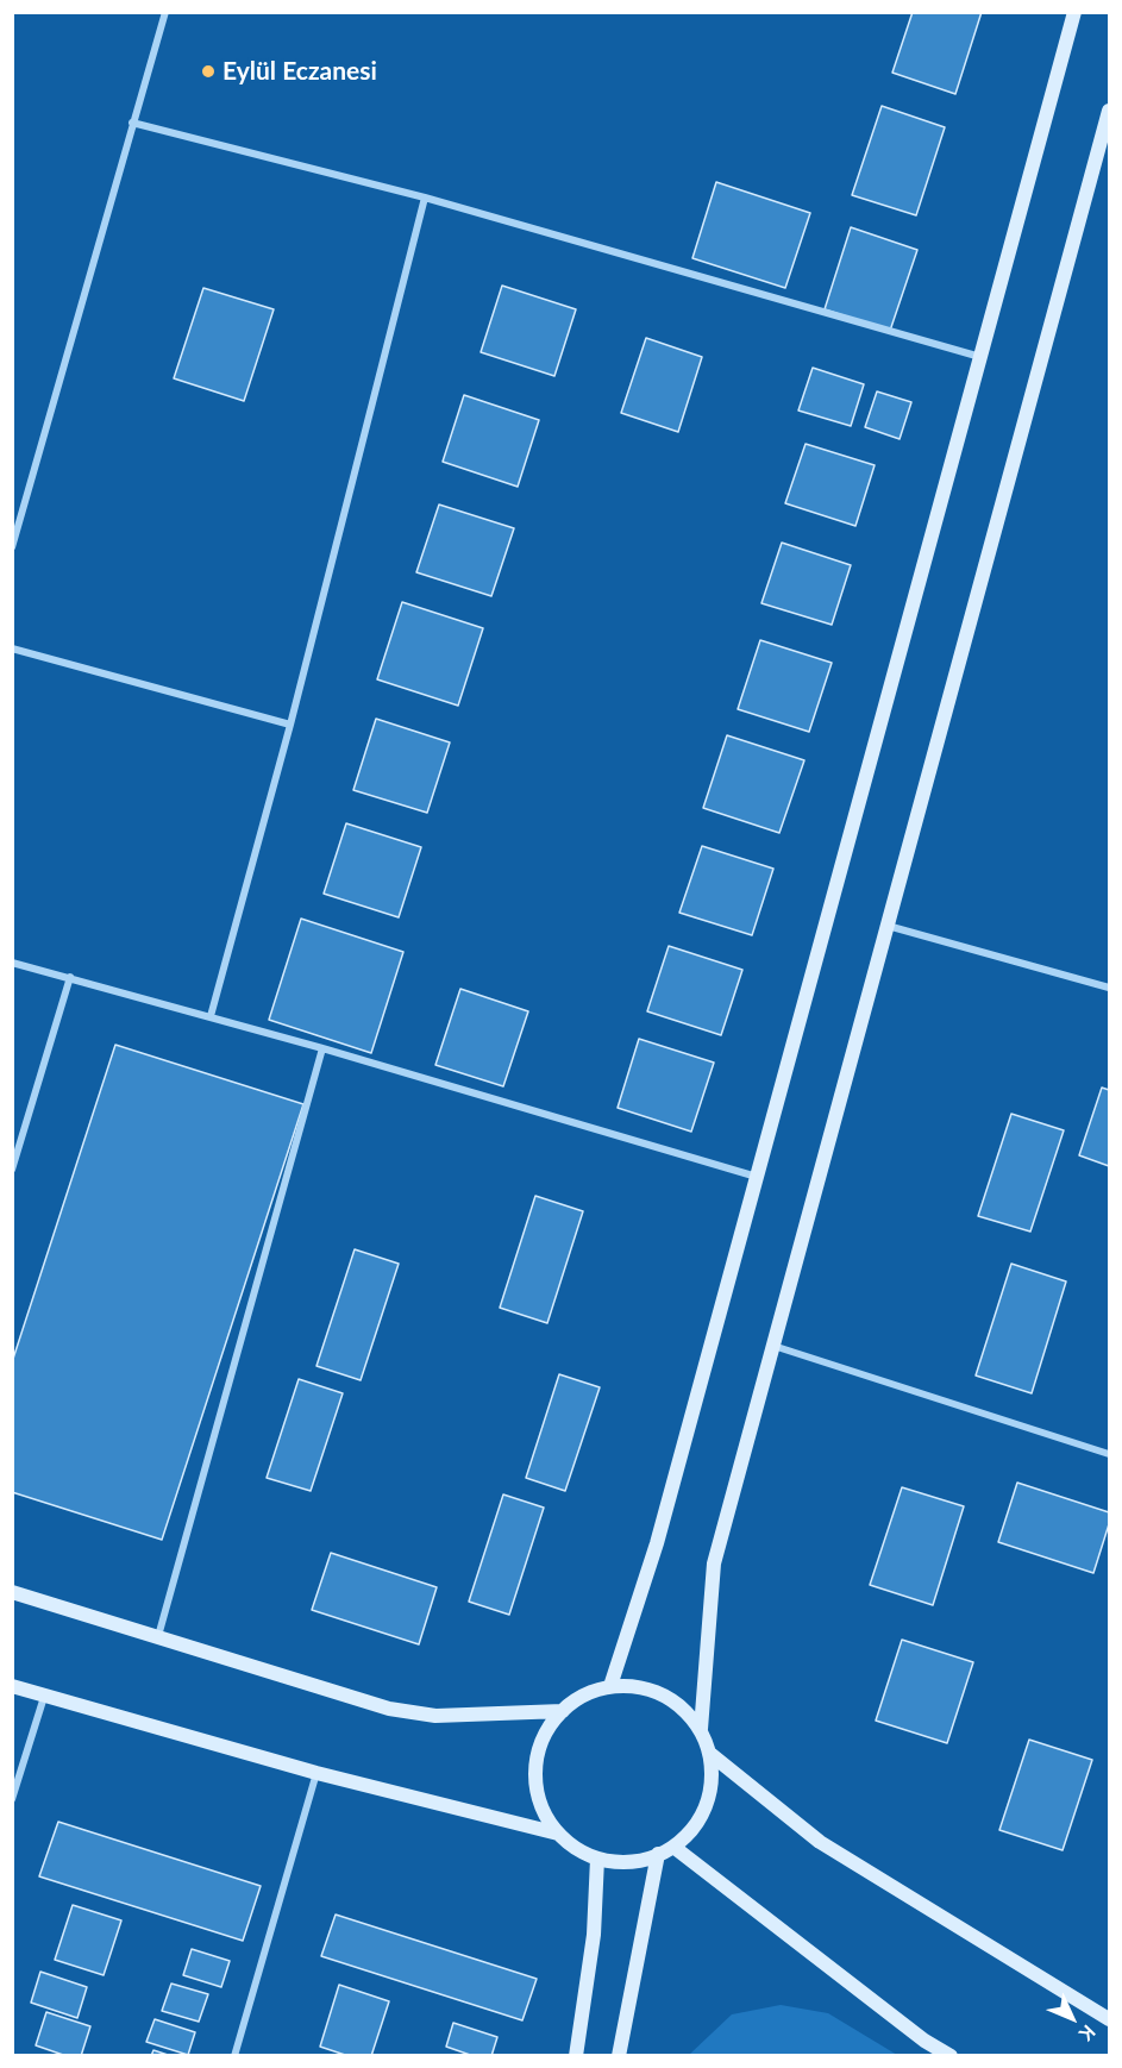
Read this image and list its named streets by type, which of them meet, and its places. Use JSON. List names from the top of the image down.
{
  "places": ["Eylül Eczanesi"],
  "north": "bottom right"
}
